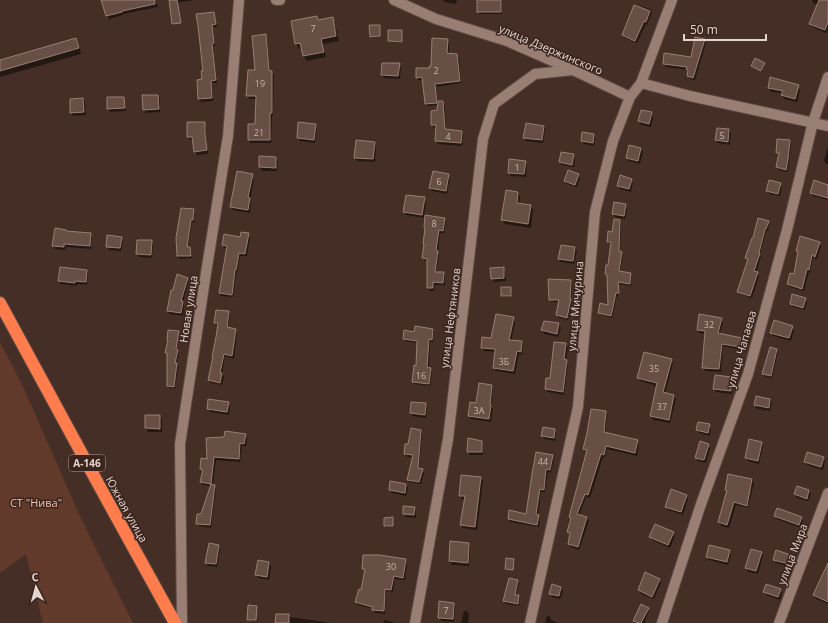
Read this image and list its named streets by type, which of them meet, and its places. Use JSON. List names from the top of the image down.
{
  "streets": {
    "highway": ["А-146", "Южная улица"],
    "street": [
      "улица Дзержинского",
      "улица Мичурина",
      "Новая улица",
      "улица Нефтяников",
      "улица Чапаева",
      "улица Мира"
    ]
  },
  "crossings": [
    ["улица Дзержинского", "улица Мичурина"],
    ["улица Дзержинского", "улица Нефтяников"]
  ],
  "parks": ["СТ \"Нива\""],
  "house_numbers": [
    "7",
    "2",
    "19",
    "21",
    "5",
    "4",
    "1",
    "6",
    "8",
    "32",
    "3Б",
    "35",
    "16",
    "37",
    "3А",
    "44",
    "30",
    "7"
  ],
  "scale_bar": "50 m",
  "north": "top"
}
